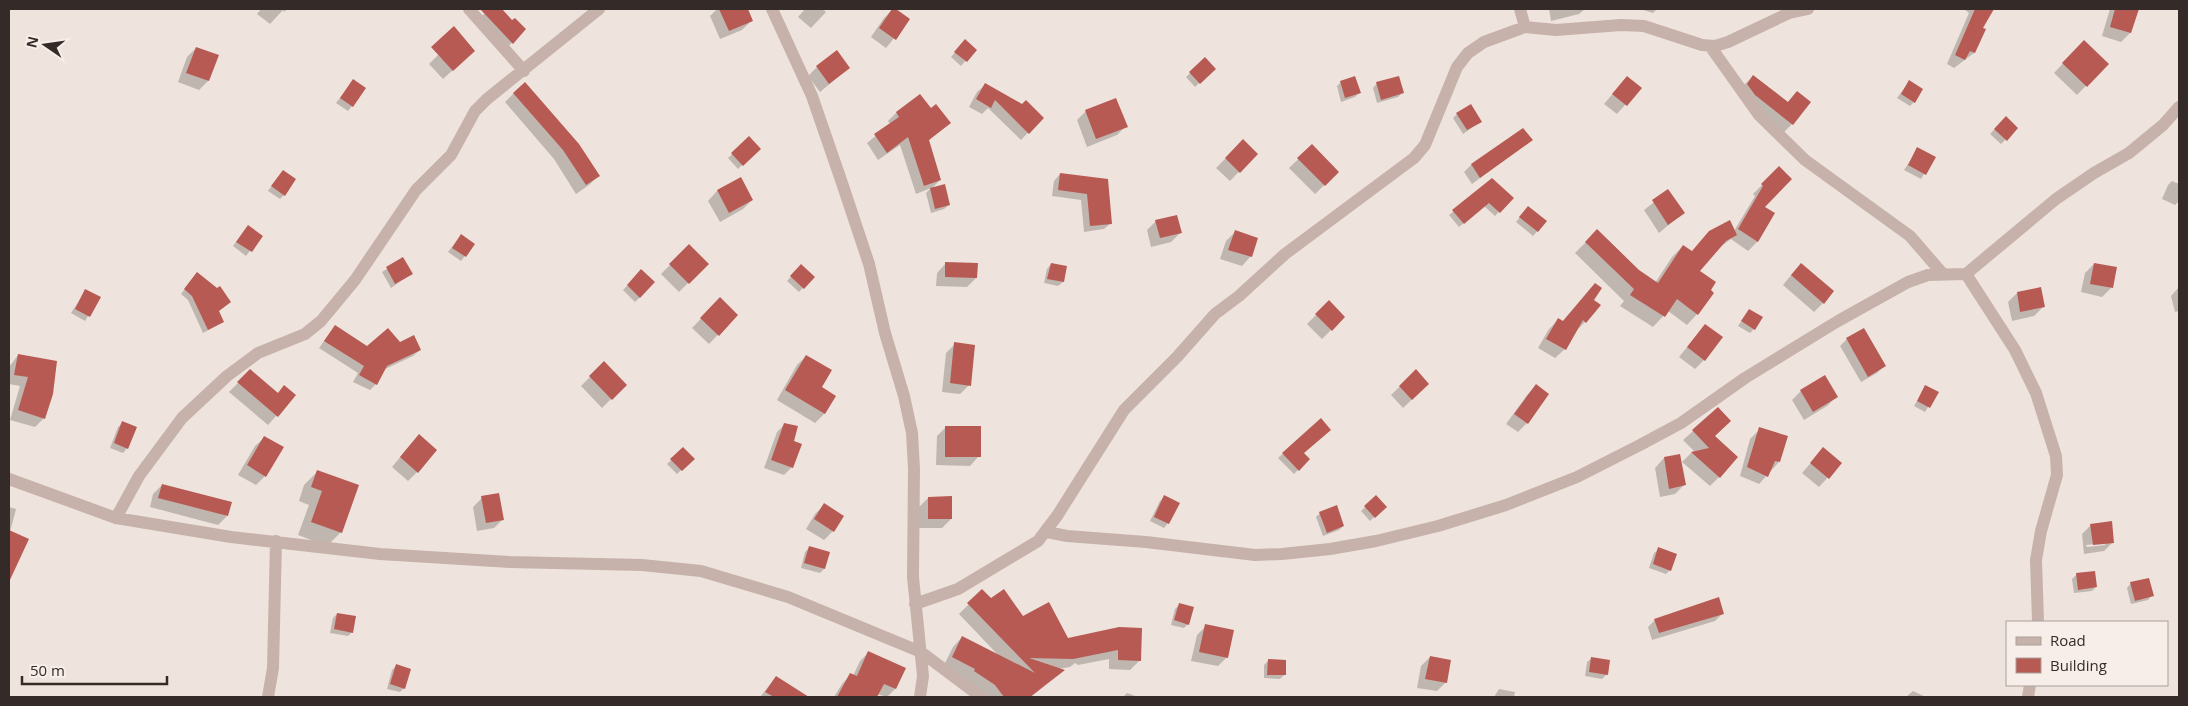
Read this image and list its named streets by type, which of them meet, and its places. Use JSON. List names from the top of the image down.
{
  "legend": ["Road", "Building"],
  "scale_bar": "50 m",
  "north": "left"
}
